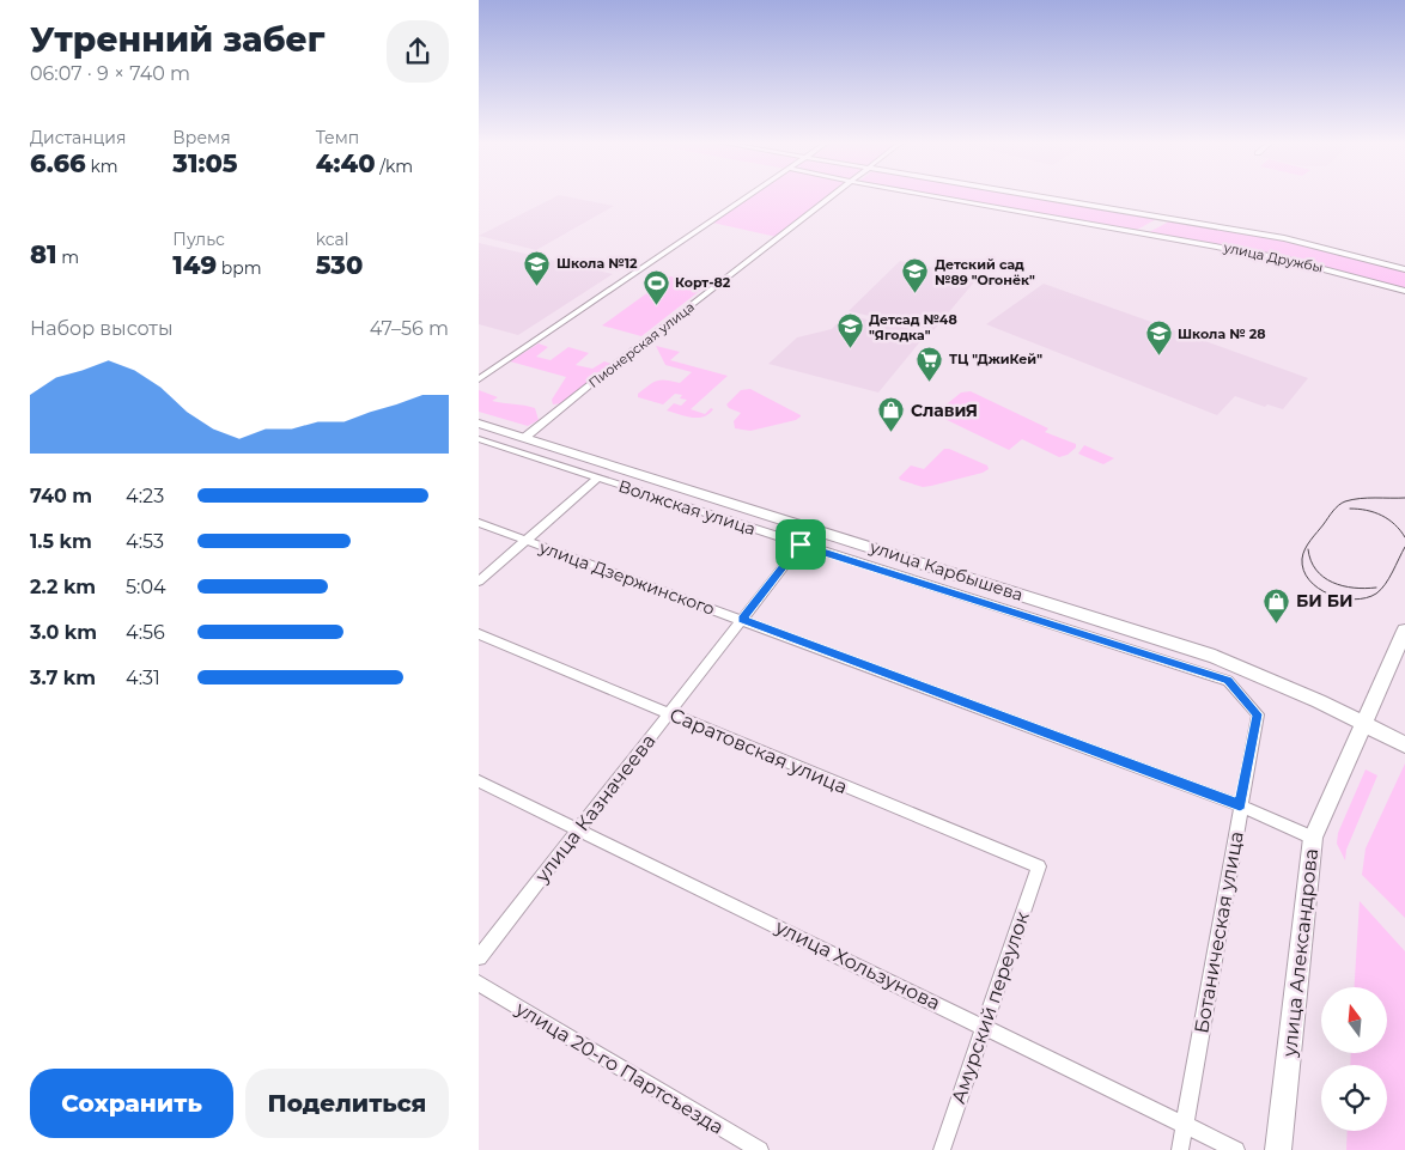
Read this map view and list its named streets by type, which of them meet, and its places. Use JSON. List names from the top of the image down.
{
  "streets": {
    "street": [
      "улица Дружбы",
      "Пионерская улица",
      "Волжская улица",
      "улица Карбышева",
      "улица Дзержинского",
      "Саратовская улица",
      "улица Казначеева",
      "Ботаническая улица",
      "улица Александрова",
      "улица Хользунова",
      "Амурский переулок",
      "улица 20-го Партсъезда"
    ]
  },
  "crossings": [
    ["Пионерская улица", "улица Карбышева"],
    ["Волжская улица", "улица Казначеева"],
    ["Волжская улица", "Ботаническая улица"],
    ["улица Карбышева", "улица Александрова"],
    ["улица Дзержинского", "улица Казначеева"],
    ["улица Дзержинского", "Ботаническая улица"],
    ["улица Дзержинского", "улица Александрова"],
    ["Саратовская улица", "улица Казначеева"],
    ["Саратовская улица", "Амурский переулок"],
    ["улица Казначеева", "улица Хользунова"],
    ["Ботаническая улица", "улица Хользунова"],
    ["улица Хользунова", "Амурский переулок"]
  ],
  "places": {
    "school or university": [
      "Школа №12",
      "Детский сад №89 \"Огонёк\"",
      "Детсад №48 \"Ягодка\"",
      "Школа № 28"
    ],
    "sports": ["Корт-82"],
    "supermarket": ["ТЦ \"ДжиКей\""],
    "shop": ["СлавиЯ", "БИ БИ"]
  },
  "north": "top",
  "page": {
    "heading": ["Утренний забег", "06:07 · 9 × 740 m"],
    "stats": [
      ["Дистанция", "6.66 km"],
      ["Время", "31:05"],
      ["Темп", "4:40 /km"],
      ["81 m"],
      ["Пульс", "149 bpm"],
      ["kcal", "530"]
    ],
    "chart": ["Набор высоты", "47–56 m"],
    "list": [
      {
        "name": "740 m",
        "note": "4:23"
      },
      {
        "name": "1.5 km",
        "note": "4:53"
      },
      {
        "name": "2.2 km",
        "note": "5:04"
      },
      {
        "name": "3.0 km",
        "note": "4:56"
      },
      {
        "name": "3.7 km",
        "note": "4:31"
      }
    ],
    "buttons": ["Сохранить", "Поделиться"]
  }
}
